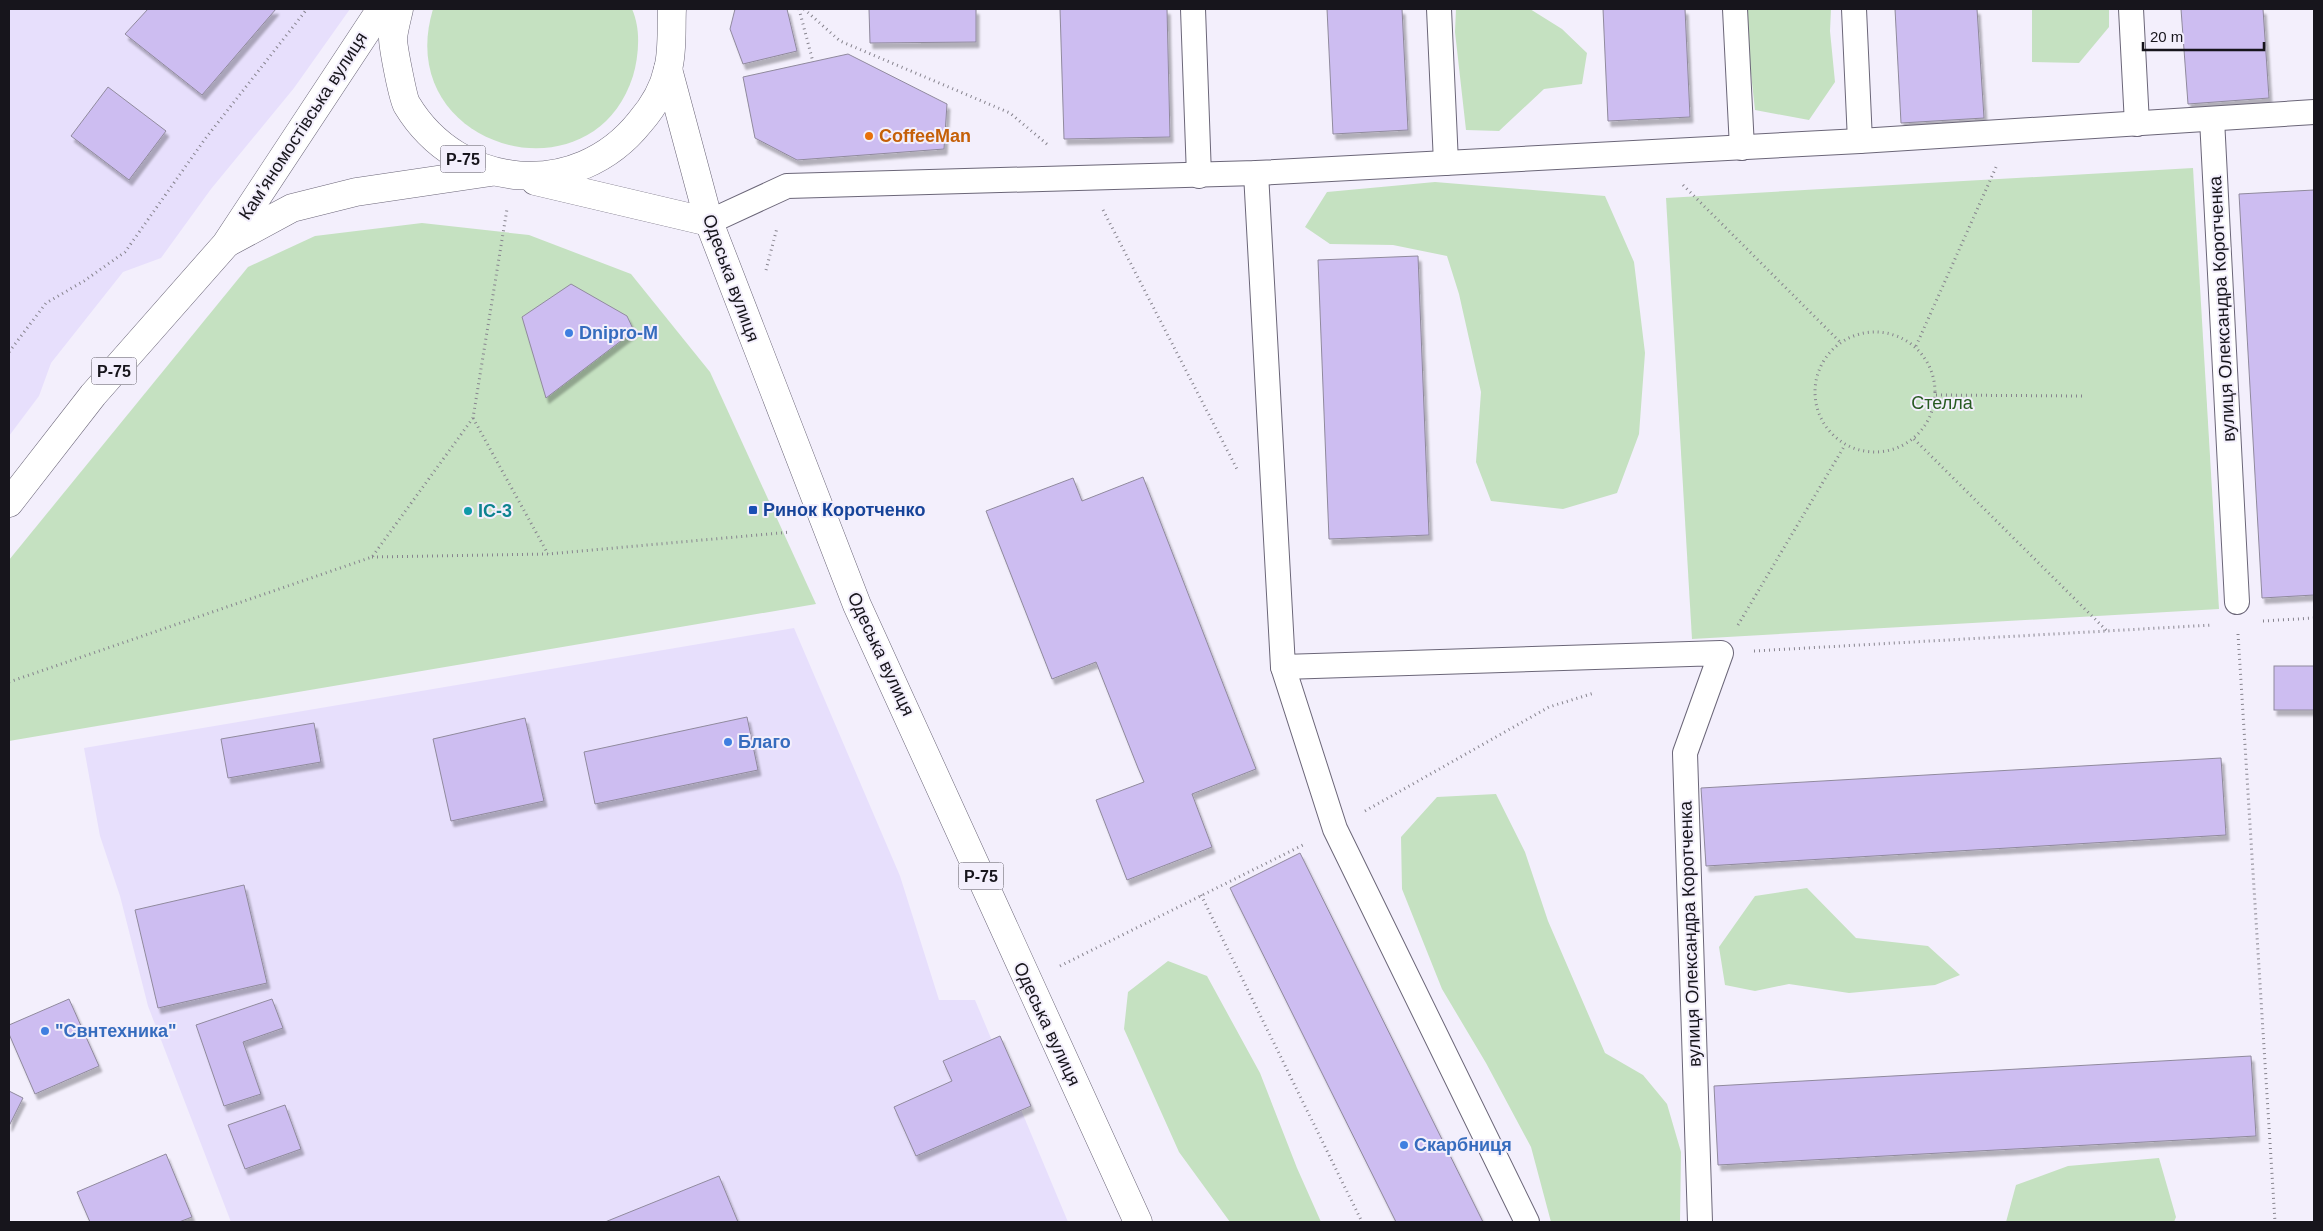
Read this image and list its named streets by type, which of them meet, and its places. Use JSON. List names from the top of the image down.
{
  "streets": {
    "main road": ["Камʼяномостівська вулиця", "Р-75", "Одеська вулиця"],
    "lane": ["вулиця Олександра Коротченка"]
  },
  "crossings": [
    ["Камʼяномостівська вулиця", "Р-75"],
    ["Р-75", "Одеська вулиця"]
  ],
  "parks": ["Стелла"],
  "places": {
    "other": [
      "CoffeeMan",
      "Dnipro-M",
      "ІС-3",
      "Благо",
      "\"Свнтехника\"",
      "Скарбниця"
    ],
    "transit": ["Ринок Коротченко"]
  },
  "scale_bar": "20 m"
}
